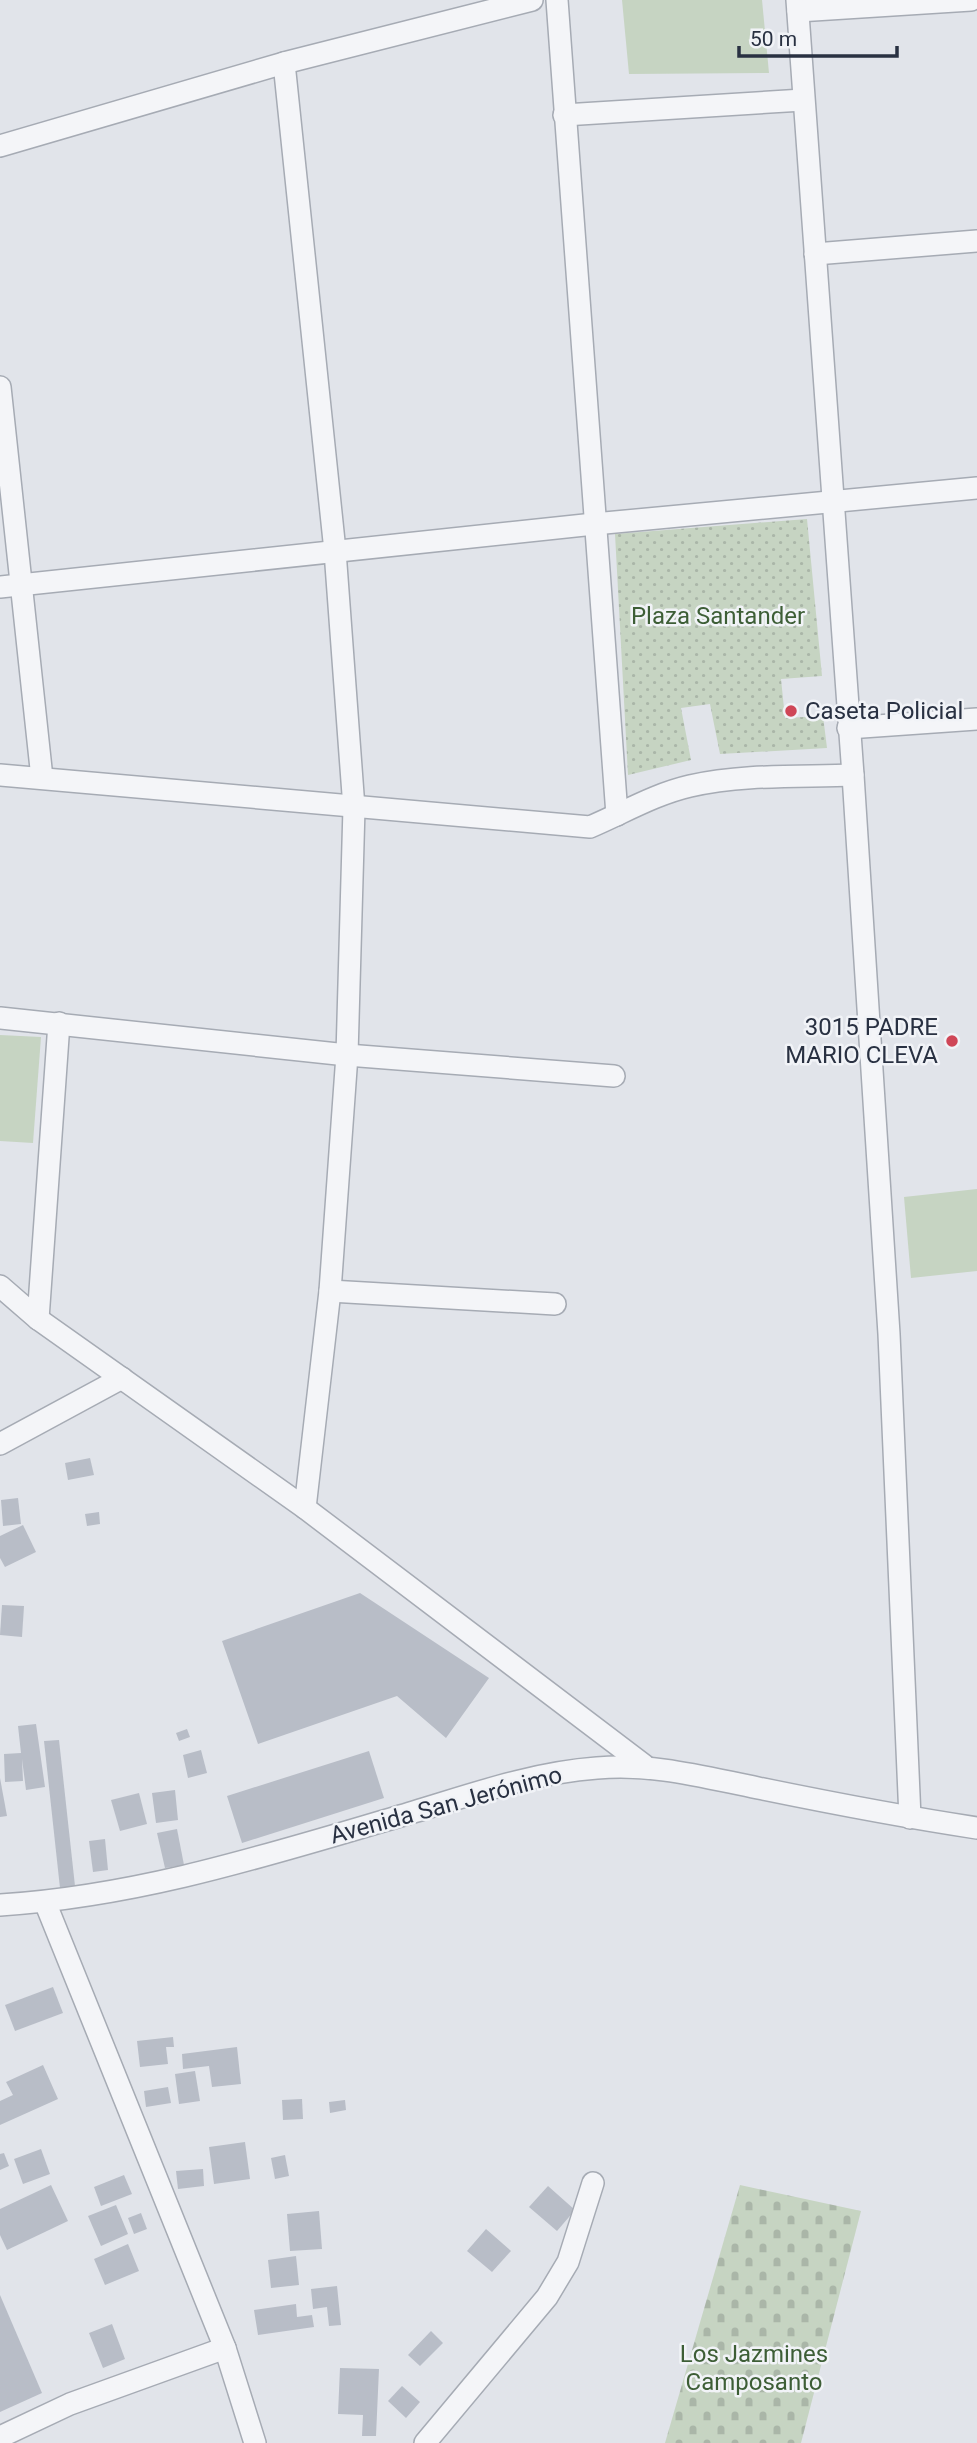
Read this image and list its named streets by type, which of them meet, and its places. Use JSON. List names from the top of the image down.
{
  "streets": {
    "street": ["Avenida San Jerónimo"]
  },
  "parks": ["Plaza Santander", "Los Jazmines Camposanto"],
  "places": ["Caseta Policial", "3015 PADRE MARIO CLEVA"],
  "scale_bar": "50 m"
}
